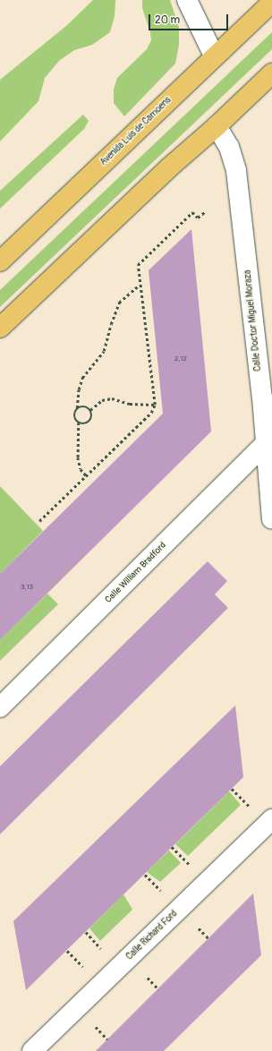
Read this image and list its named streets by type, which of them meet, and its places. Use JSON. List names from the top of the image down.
{
  "streets": {
    "main road": ["Avenida Luis de Camoens"],
    "street": ["Calle Doctor Miguel Moraza", "Calle William Bradford", "Calle Richard Ford"]
  },
  "crossings": [
    ["Calle Doctor Miguel Moraza", "Calle William Bradford"]
  ],
  "house_numbers": ["2,12", "3,13"],
  "scale_bar": "20 m"
}
